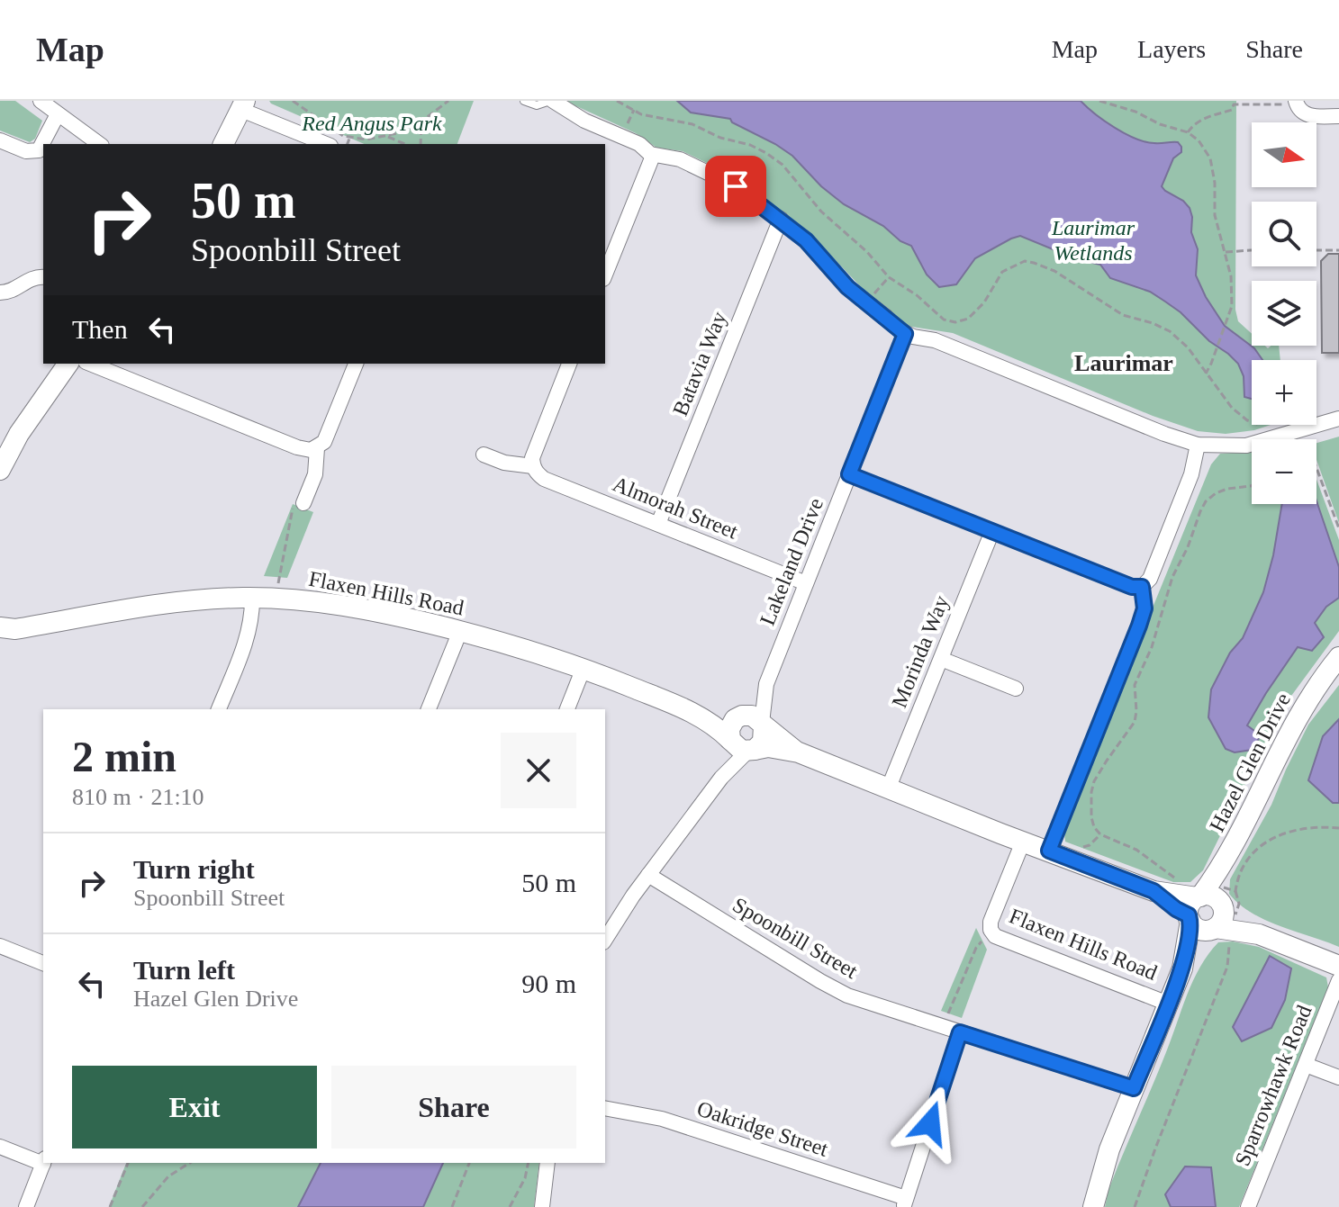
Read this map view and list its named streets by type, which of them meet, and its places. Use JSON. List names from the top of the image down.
{
  "streets": {
    "street": [
      "Batavia Way",
      "Almorah Street",
      "Lakeland Drive",
      "Flaxen Hills Road",
      "Morinda Way",
      "Hazel Glen Drive",
      "Spoonbill Street",
      "Sparrowhawk Road",
      "Oakridge Street"
    ]
  },
  "crossings": [
    ["Batavia Way", "Almorah Street"],
    ["Almorah Street", "Lakeland Drive"],
    ["Lakeland Drive", "Flaxen Hills Road"],
    ["Flaxen Hills Road", "Hazel Glen Drive"],
    ["Hazel Glen Drive", "Spoonbill Street"]
  ],
  "districts": ["Laurimar"],
  "parks": ["Red Angus Park", "Laurimar Wetlands"],
  "north": "right",
  "page": {
    "header": "Map",
    "nav": ["Map", "Layers", "Share"],
    "map_buttons": ["+", "−"],
    "turn": ["50 m", "Spoonbill Street"],
    "then": "Then",
    "heading": ["2 min", "810 m · 21:10"],
    "list": [
      {
        "name": "Turn right",
        "note": "Spoonbill Street",
        "value": "50 m"
      },
      {
        "name": "Turn left",
        "note": "Hazel Glen Drive",
        "value": "90 m"
      }
    ],
    "buttons": ["Exit", "Share"]
  }
}
